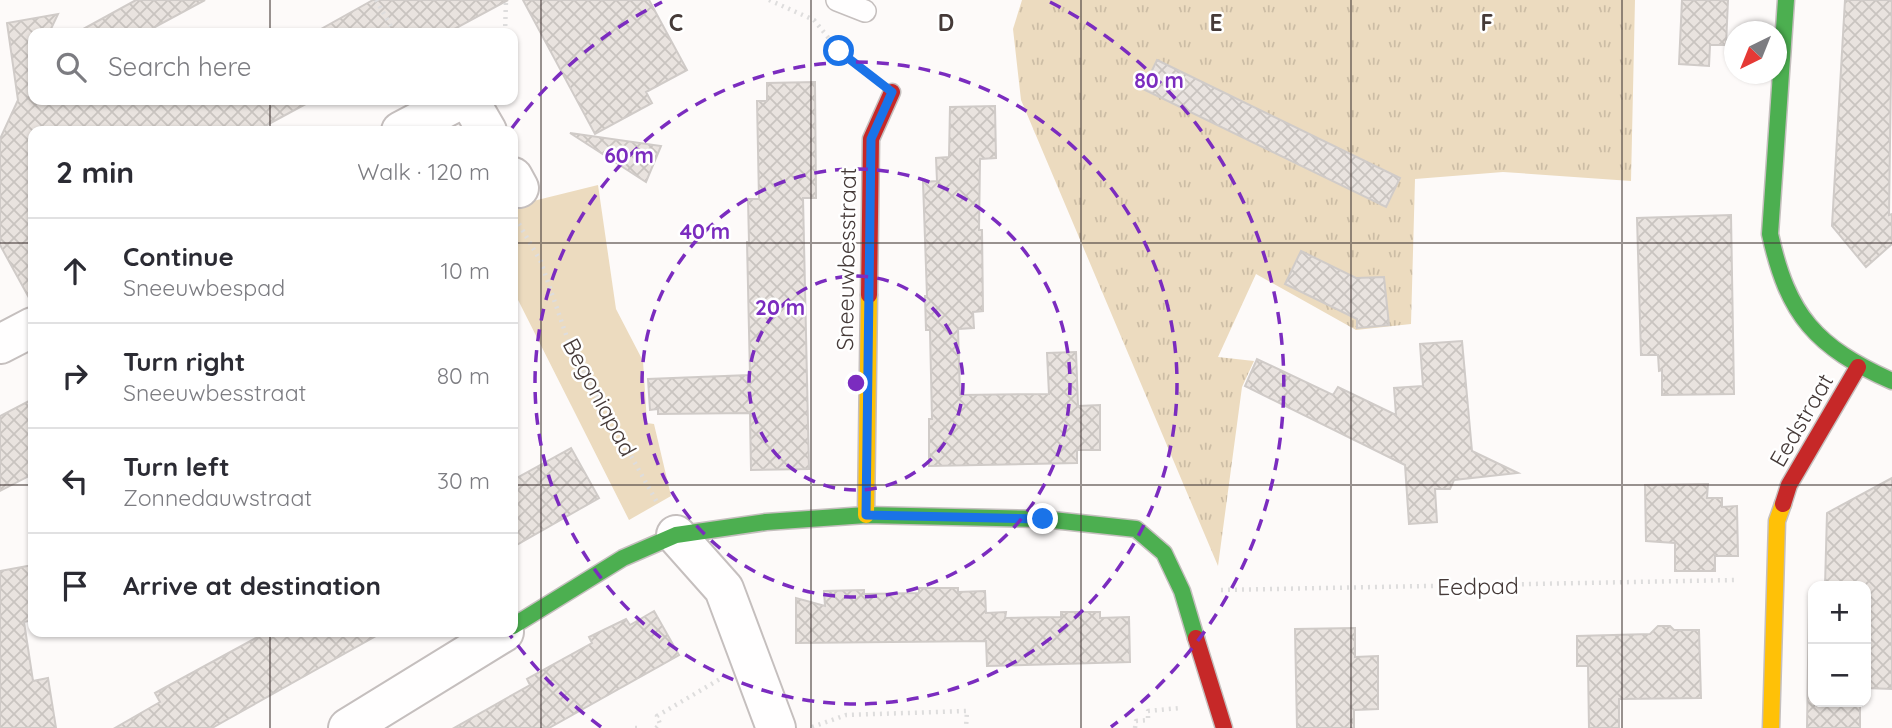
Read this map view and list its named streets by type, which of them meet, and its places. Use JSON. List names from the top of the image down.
{
  "streets": {
    "street": ["Sneeuwbesstraat", "Eedstraat"],
    "path": ["Begoniapad", "Eedpad"]
  },
  "crossings": [
    ["Eedstraat", "Eedpad"]
  ],
  "north": "bottom left",
  "page": {
    "search": "Search here",
    "heading": ["2 min", "Walk · 120 m"],
    "list": [
      ["Continue", "Sneeuwbespad", "10 m"],
      ["Turn right", "Sneeuwbesstraat", "80 m"],
      ["Turn left", "Zonnedauwstraat", "30 m"],
      "Arrive at destination"
    ],
    "map_buttons": ["+", "−"]
  },
  "grid": {
    "columns": [
      "C",
      "D",
      "E",
      "F"
    ]
  },
  "rings": [
    "80 m",
    "60 m",
    "40 m",
    "20 m"
  ]
}
